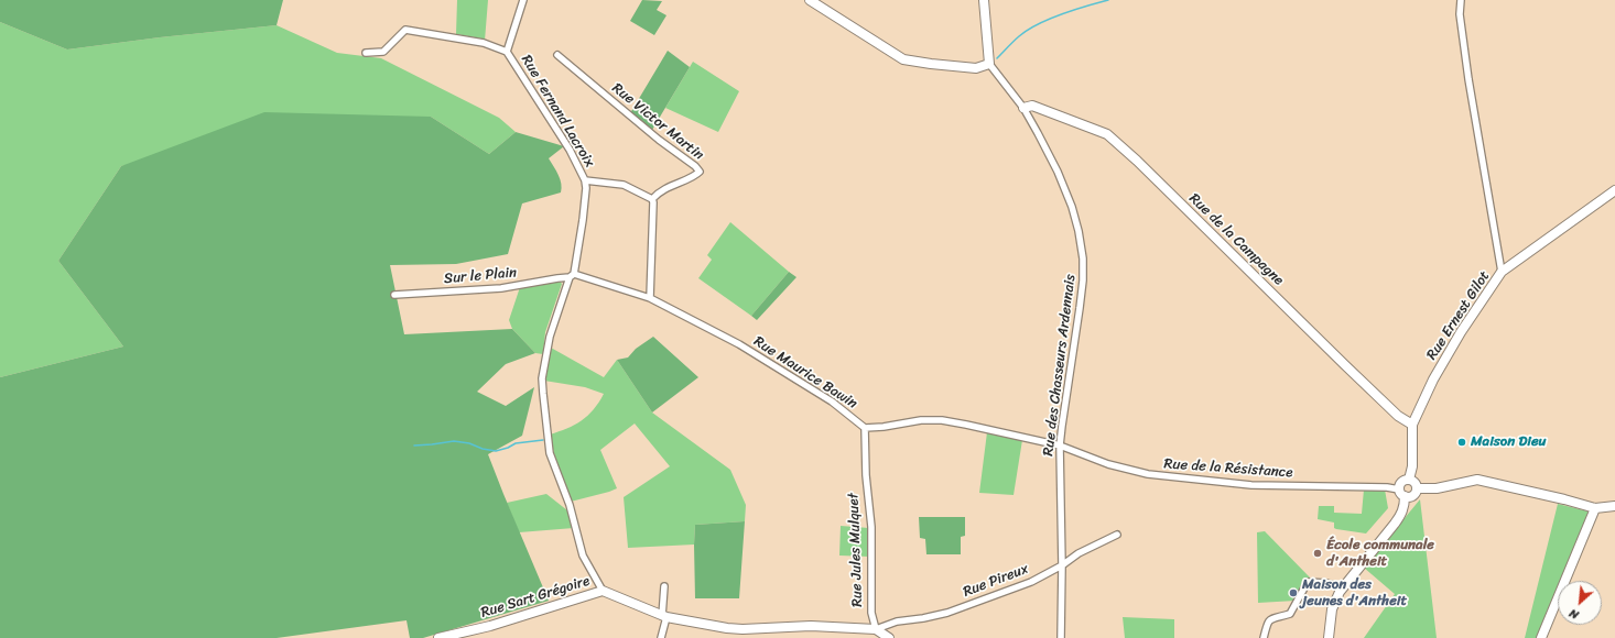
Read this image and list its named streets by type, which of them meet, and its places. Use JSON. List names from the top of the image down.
{
  "streets": {
    "street": [
      "Rue Fernand Lacroix",
      "Rue Victor Martin",
      "Rue de la Campagne",
      "Sur le Plain",
      "Rue Ernest Gilot",
      "Rue des Chasseurs Ardennais",
      "Rue Maurice Bawin",
      "Rue de la Résistance",
      "Rue Jules Mulquet",
      "Rue Pireux",
      "Rue Sart Grégoire"
    ]
  },
  "crossings": [
    ["Rue Fernand Lacroix", "Sur le Plain"],
    ["Rue Fernand Lacroix", "Rue Maurice Bawin"],
    ["Rue Fernand Lacroix", "Rue Sart Grégoire"],
    ["Rue de la Campagne", "Rue Ernest Gilot"],
    ["Rue de la Campagne", "Rue des Chasseurs Ardennais"],
    ["Sur le Plain", "Rue Maurice Bawin"],
    ["Rue Ernest Gilot", "Rue de la Résistance"],
    ["Rue des Chasseurs Ardennais", "Rue Maurice Bawin"],
    ["Rue des Chasseurs Ardennais", "Rue de la Résistance"],
    ["Rue des Chasseurs Ardennais", "Rue Pireux"],
    ["Rue Maurice Bawin", "Rue de la Résistance"],
    ["Rue Maurice Bawin", "Rue Jules Mulquet"],
    ["Rue Jules Mulquet", "Rue Pireux"],
    ["Rue Jules Mulquet", "Rue Sart Grégoire"],
    ["Rue Pireux", "Rue Sart Grégoire"]
  ],
  "places": ["Maison Dieu", "École communale d'Antheit", "Maison des jeunes d'Antheit"],
  "north": "bottom left"
}
